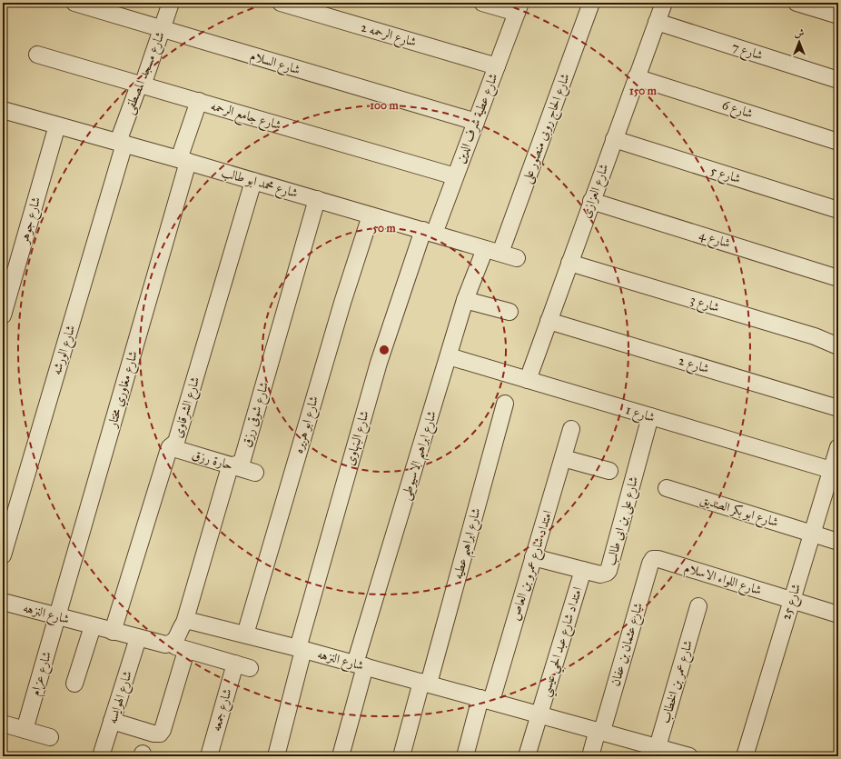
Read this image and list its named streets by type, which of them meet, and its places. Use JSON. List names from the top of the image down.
{
  "streets": {
    "street": [
      "شارع الرحمه 2",
      "شارع 7",
      "شارع السلام",
      "شارع مسجد المصطفى",
      "شارع 6",
      "شارع جامع الرحمه",
      "شارع عطية شرف الدين",
      "شارع الحاج روبى منصور على",
      "شارع 5",
      "شارع محمد ابو طالب",
      "شارع العزازى",
      "شارع جوهر",
      "شارع 4",
      "شارع 3",
      "شارع الورشه",
      "شارع 2",
      "شارع مغاوري مختار",
      "شارع الشرقاوى",
      "شارع 1",
      "شارع شوقى رزق",
      "شارع ابو هريره",
      "شارع البنهاوى",
      "شارع ابراهيم الاسيوطى",
      "حارة رزق",
      "شارع ابو بكر الصديق",
      "شارع على بن ابى طالب",
      "شارع ابراهيم عطيه",
      "امتداد شارع عمرو بن العاص",
      "شارع اللواء الاسلام",
      "شارع 25",
      "شارع النزهه",
      "امتداد شارع عبد الحي عيسي",
      "شارع عثمان بن عفان",
      "شارع عزام",
      "شارع عمر بن الخطاب",
      "شارع الهوايسه",
      "شارع جمعه"
    ]
  },
  "crossings": [
    ["شارع الرحمه 2", "شارع عطية شرف الدين"],
    ["شارع 7", "شارع العزازى"],
    ["شارع السلام", "شارع مسجد المصطفى"],
    ["شارع السلام", "شارع عطية شرف الدين"],
    ["شارع مسجد المصطفى", "شارع جامع الرحمه"],
    ["شارع مسجد المصطفى", "شارع محمد ابو طالب"],
    ["شارع مسجد المصطفى", "شارع الورشه"],
    ["شارع 6", "شارع العزازى"],
    ["شارع جامع الرحمه", "شارع عطية شرف الدين"],
    ["شارع جامع الرحمه", "شارع مغاوري مختار"],
    ["شارع عطية شرف الدين", "شارع محمد ابو طالب"],
    ["شارع عطية شرف الدين", "شارع البنهاوى"],
    ["شارع الحاج روبى منصور على", "شارع محمد ابو طالب"],
    ["شارع الحاج روبى منصور على", "شارع ابراهيم الاسيوطى"],
    ["شارع 5", "شارع العزازى"],
    ["شارع محمد ابو طالب", "شارع جوهر"],
    ["شارع محمد ابو طالب", "شارع الورشه"],
    ["شارع محمد ابو طالب", "شارع مغاوري مختار"],
    ["شارع محمد ابو طالب", "شارع الشرقاوى"],
    ["شارع محمد ابو طالب", "شارع شوقى رزق"],
    ["شارع محمد ابو طالب", "شارع ابو هريره"],
    ["شارع محمد ابو طالب", "شارع البنهاوى"],
    ["شارع محمد ابو طالب", "شارع ابراهيم الاسيوطى"],
    ["شارع العزازى", "شارع 4"],
    ["شارع العزازى", "شارع 3"],
    ["شارع العزازى", "شارع 2"],
    ["شارع العزازى", "شارع 1"],
    ["شارع مغاوري مختار", "شارع النزهه"],
    ["شارع مغاوري مختار", "شارع عزام"],
    ["شارع الشرقاوى", "حارة رزق"],
    ["شارع الشرقاوى", "شارع النزهه"],
    ["شارع 1", "شارع ابراهيم الاسيوطى"],
    ["شارع 1", "شارع على بن ابى طالب"],
    ["شارع 1", "شارع 25"],
    ["شارع شوقى رزق", "حارة رزق"],
    ["شارع شوقى رزق", "شارع النزهه"],
    ["شارع ابو هريره", "شارع النزهه"],
    ["شارع البنهاوى", "شارع النزهه"],
    ["شارع ابراهيم الاسيوطى", "شارع النزهه"],
    ["شارع ابو بكر الصديق", "شارع 25"],
    ["شارع على بن ابى طالب", "امتداد شارع عمرو بن العاص"],
    ["شارع على بن ابى طالب", "امتداد شارع عبد الحي عيسي"],
    ["شارع ابراهيم عطيه", "شارع النزهه"],
    ["امتداد شارع عمرو بن العاص", "شارع النزهه"],
    ["شارع اللواء الاسلام", "شارع 25"],
    ["شارع اللواء الاسلام", "شارع عثمان بن عفان"],
    ["شارع النزهه", "امتداد شارع عبد الحي عيسي"],
    ["شارع النزهه", "شارع عثمان بن عفان"],
    ["شارع النزهه", "شارع عزام"],
    ["شارع النزهه", "شارع عمر بن الخطاب"],
    ["شارع النزهه", "شارع الهوايسه"],
    ["شارع النزهه", "شارع جمعه"]
  ],
  "north": "top",
  "rings": ["150 m", "100 m", "50 m"]
}
